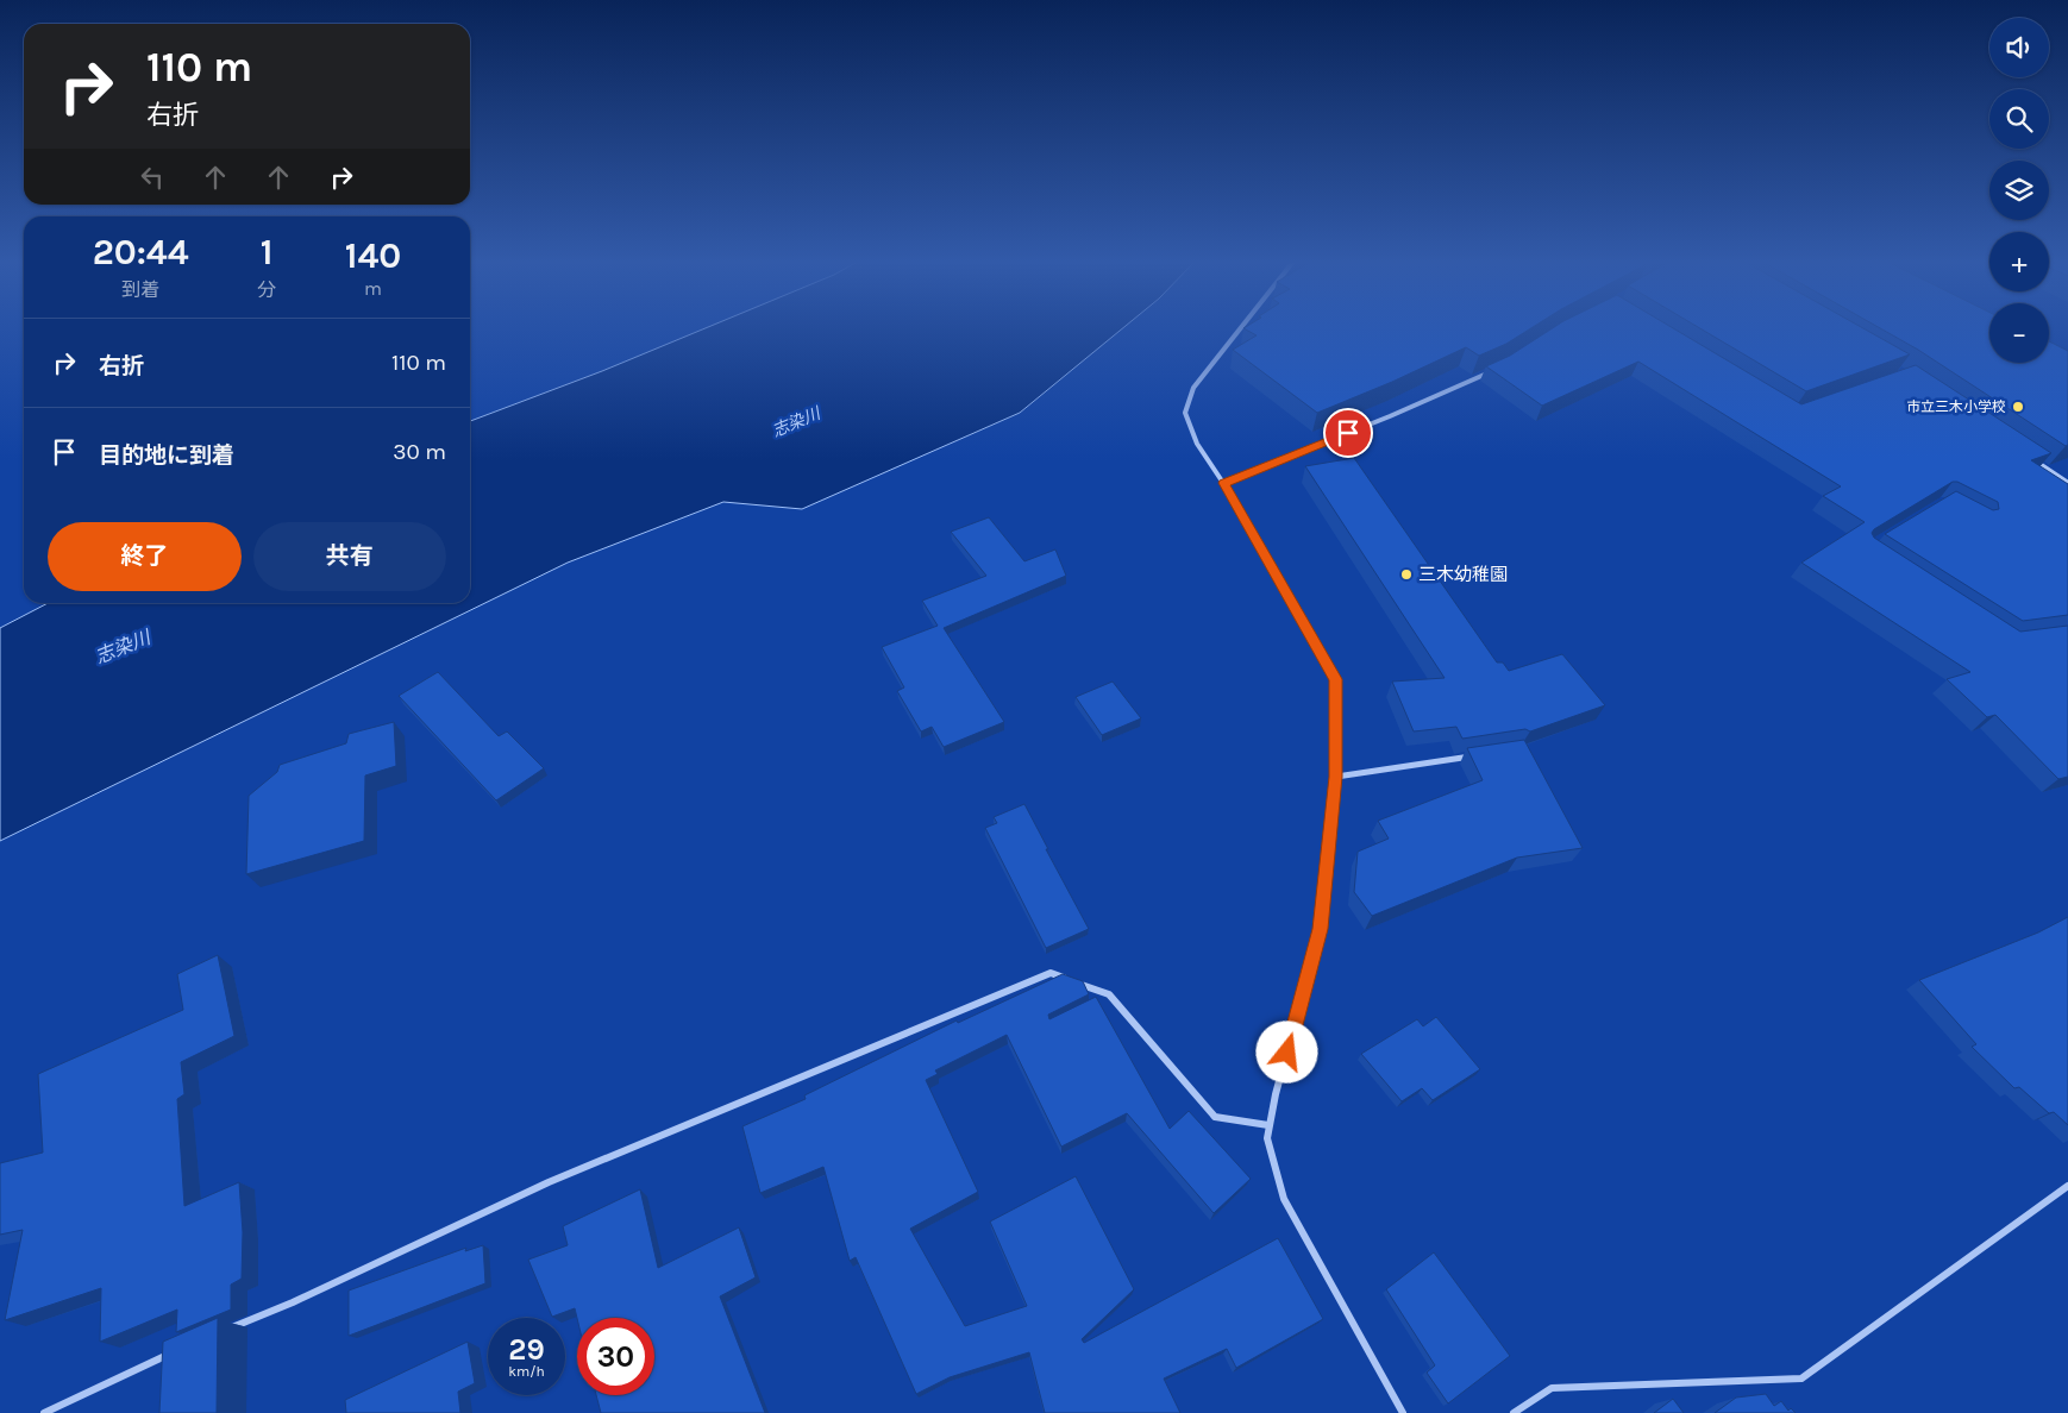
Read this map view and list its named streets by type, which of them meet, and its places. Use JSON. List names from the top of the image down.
{
  "water": ["志染川"],
  "places": ["市立三木小学校", "三木幼稚園"],
  "page": {
    "map_buttons": ["+", "−"],
    "turn": ["110 m", "右折"],
    "eta": [
      "20:44",
      "到着",
      "1",
      "分",
      "140",
      "m"
    ],
    "list": [
      {
        "name": "右折",
        "value": "110 m"
      },
      {
        "name": "目的地に到着",
        "value": "30 m"
      }
    ],
    "buttons": ["終了", "共有"],
    "speed": "29 km/h",
    "limit": "30"
  }
}
